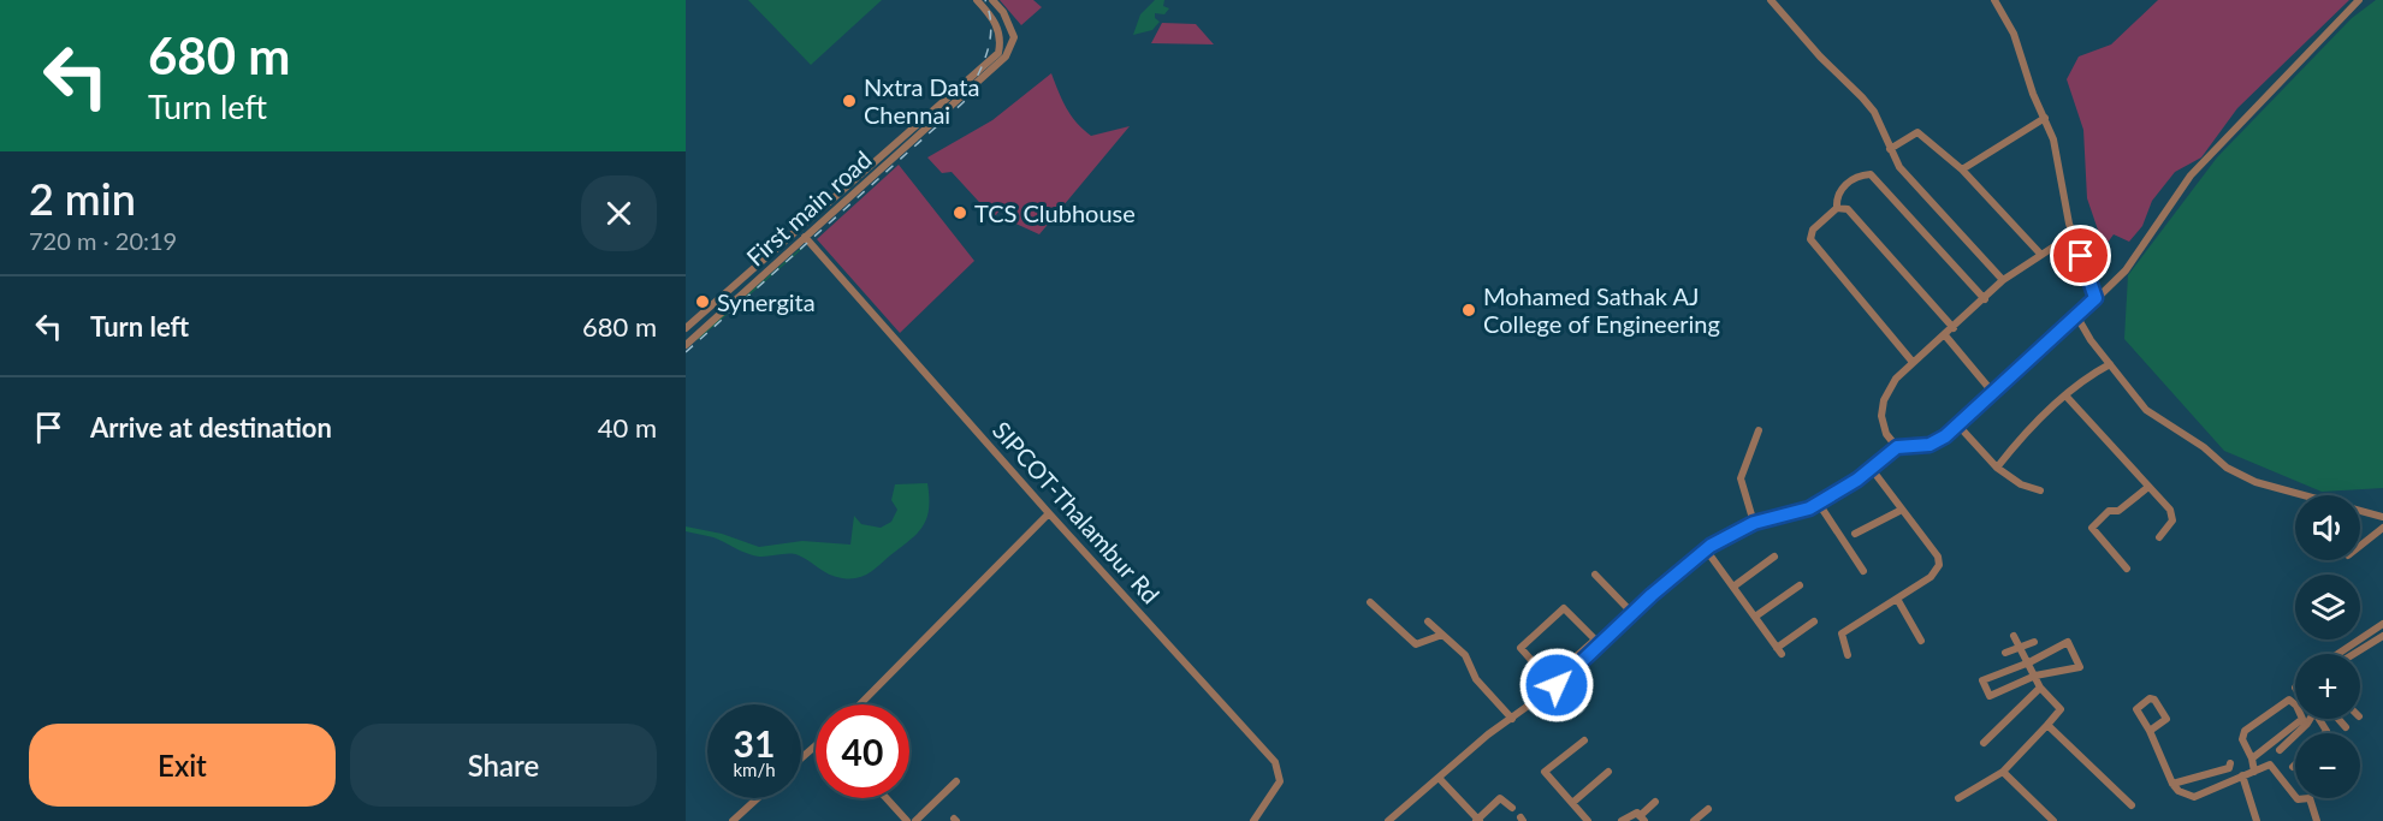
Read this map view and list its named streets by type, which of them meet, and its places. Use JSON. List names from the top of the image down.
{
  "streets": {
    "street": ["First main road", "SIPCOT-Thalambur Rd"]
  },
  "crossings": [
    ["First main road", "SIPCOT-Thalambur Rd"]
  ],
  "places": [
    "Nxtra Data Chennai",
    "TCS Clubhouse",
    "Synergita",
    "Mohamed Sathak AJ College of Engineering"
  ],
  "page": {
    "turn": ["680 m", "Turn left"],
    "heading": ["2 min", "720 m · 20:19"],
    "list": [
      {
        "name": "Turn left",
        "value": "680 m"
      },
      {
        "name": "Arrive at destination",
        "value": "40 m"
      }
    ],
    "map_buttons": ["+", "−"],
    "speed": "31 km/h",
    "limit": "40",
    "buttons": ["Exit", "Share"]
  }
}
